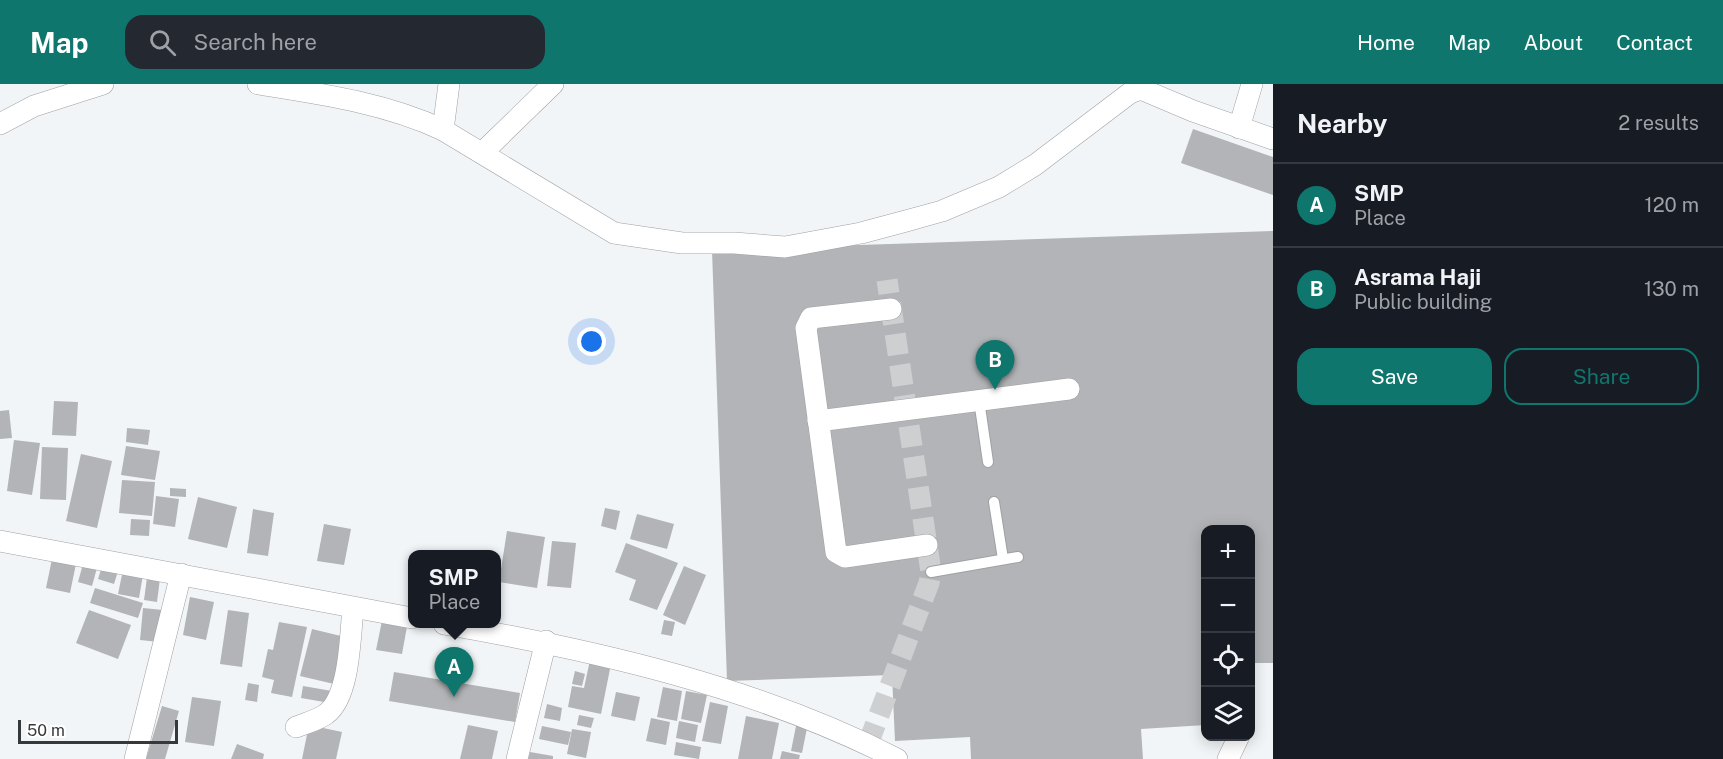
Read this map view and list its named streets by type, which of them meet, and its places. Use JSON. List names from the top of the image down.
{
  "scale_bar": "50 m",
  "page": {
    "header": "Map",
    "search": "Search here",
    "nav": [
      "Home",
      "Map",
      "About",
      "Contact"
    ],
    "heading": ["Nearby", "2 results"],
    "list": [
      {
        "mark": "A",
        "name": "SMP",
        "note": "Place",
        "value": "120 m"
      },
      {
        "mark": "B",
        "name": "Asrama Haji",
        "note": "Public building",
        "value": "130 m"
      }
    ],
    "buttons": ["Save", "Share"],
    "pins": ["B", "A"],
    "map_buttons": ["+", "−"],
    "popup": ["SMP", "Place"],
    "scale": "50 m"
  }
}
